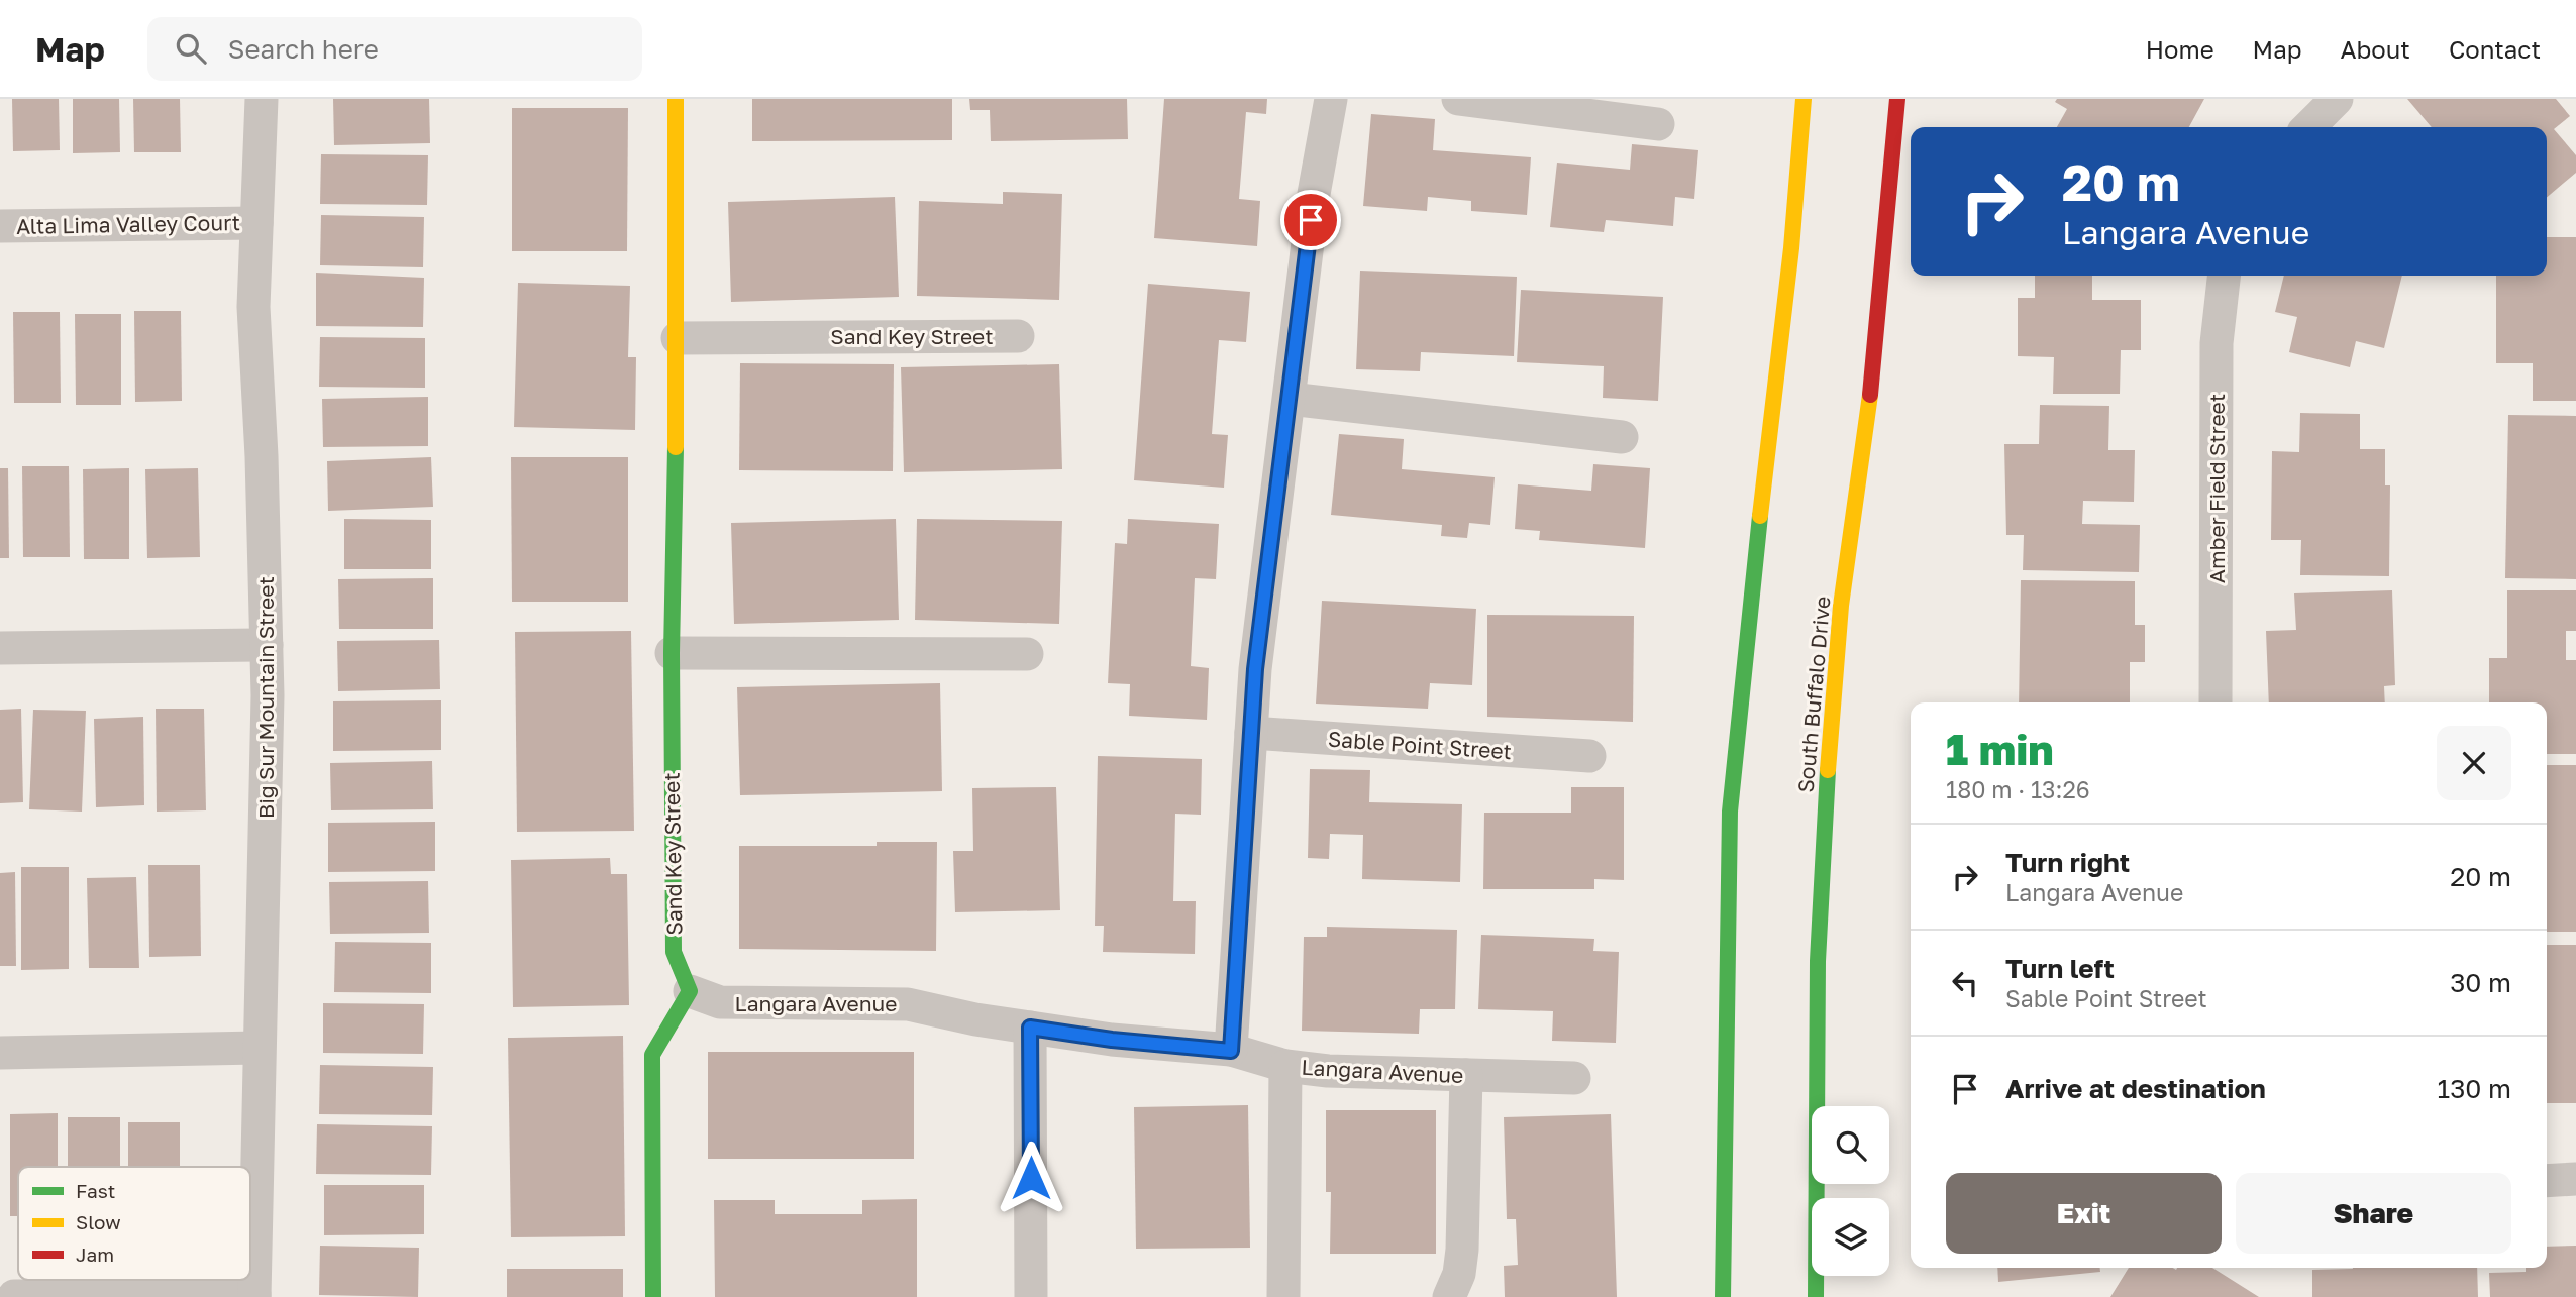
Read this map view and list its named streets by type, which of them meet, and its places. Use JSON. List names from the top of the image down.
{
  "streets": {
    "main road": ["Sand Key Street", "South Buffalo Drive"],
    "street": [
      "Alta Lima Valley Court",
      "Amber Field Street",
      "Big Sur Mountain Street",
      "Sable Point Street",
      "Langara Avenue"
    ]
  },
  "crossings": [
    ["Alta Lima Valley Court", "Big Sur Mountain Street"],
    ["Sand Key Street", "Langara Avenue"]
  ],
  "legend": ["Fast", "Slow", "Jam"],
  "page": {
    "header": "Map",
    "search": "Search here",
    "nav": [
      "Home",
      "Map",
      "About",
      "Contact"
    ],
    "turn": ["20 m", "Langara Avenue"],
    "heading": ["1 min", "180 m · 13:26"],
    "list": [
      {
        "name": "Turn right",
        "note": "Langara Avenue",
        "value": "20 m"
      },
      {
        "name": "Turn left",
        "note": "Sable Point Street",
        "value": "30 m"
      },
      {
        "name": "Arrive at destination",
        "value": "130 m"
      }
    ],
    "buttons": ["Exit", "Share"]
  }
}
